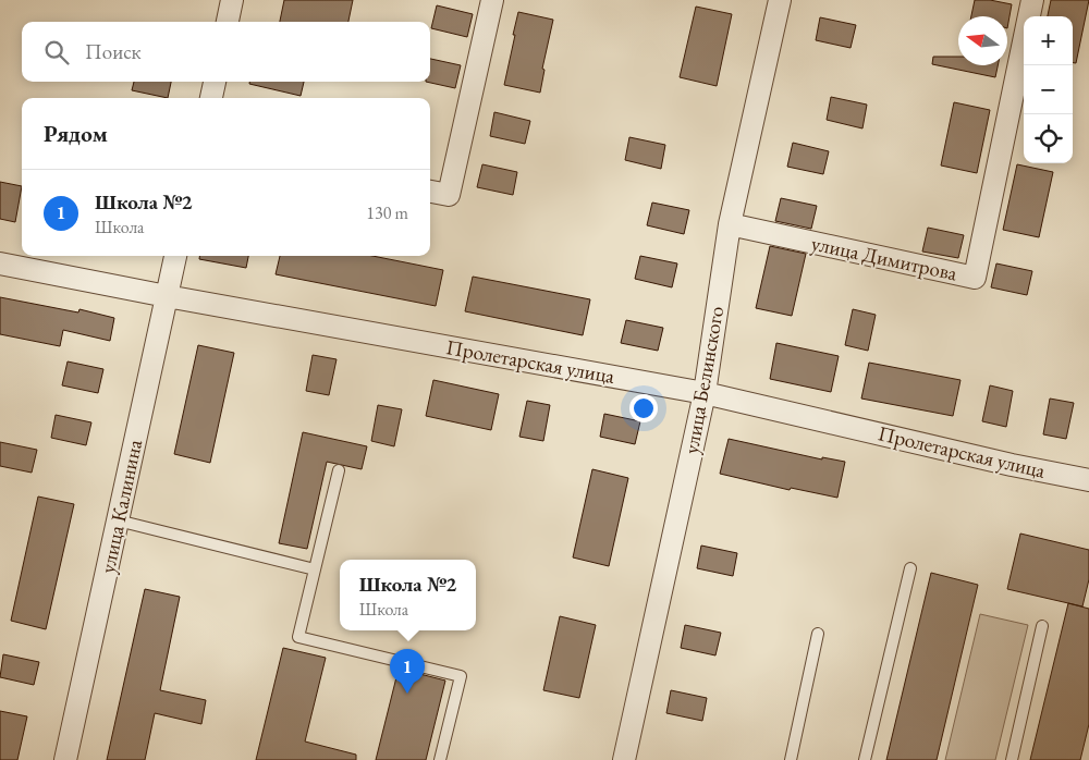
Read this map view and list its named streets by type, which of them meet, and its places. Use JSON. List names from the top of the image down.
{
  "streets": {
    "street": [
      "улица Димитрова",
      "Пролетарская улица",
      "улица Белинского",
      "улица Калинина"
    ]
  },
  "crossings": [
    ["улица Димитрова", "улица Белинского"],
    ["Пролетарская улица", "улица Белинского"],
    ["Пролетарская улица", "улица Калинина"]
  ],
  "north": "left",
  "page": {
    "map_buttons": ["+", "−"],
    "search": "Поиск",
    "heading": "Рядом",
    "list": [
      {
        "mark": "1",
        "name": "Школа №2",
        "note": "Школа",
        "value": "130 m"
      }
    ],
    "popup": ["Школа №2", "Школа"],
    "pins": "1"
  }
}
